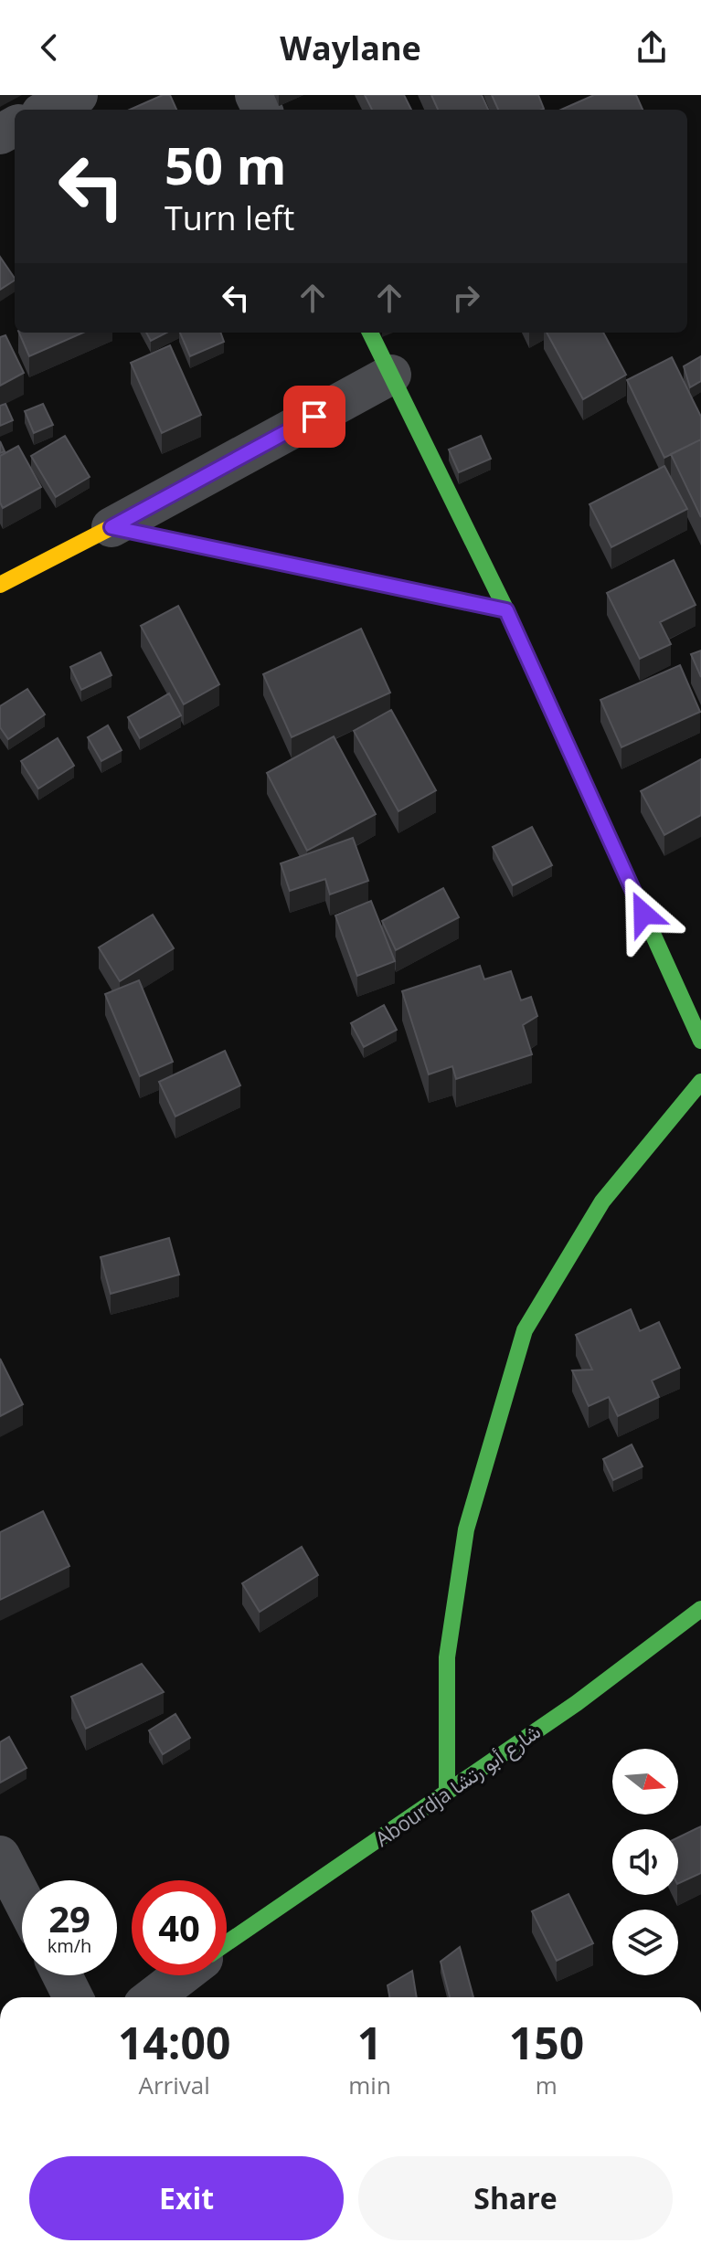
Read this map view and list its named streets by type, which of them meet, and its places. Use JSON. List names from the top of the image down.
{
  "streets": {
    "street": ["Abourdja شارع أبو رتشا"]
  },
  "north": "right",
  "page": {
    "header": "Waylane",
    "turn": ["50 m", "Turn left"],
    "speed": "29 km/h",
    "limit": "40",
    "eta": [
      "14:00",
      "Arrival",
      "1",
      "min",
      "150",
      "m"
    ],
    "buttons": ["Exit", "Share"]
  }
}
